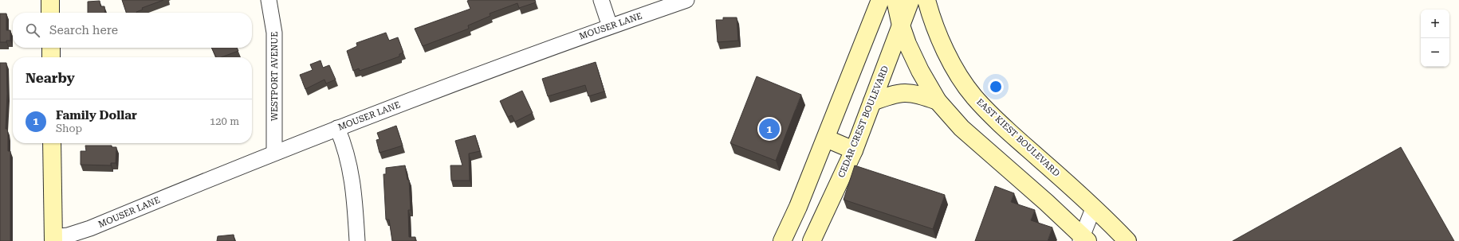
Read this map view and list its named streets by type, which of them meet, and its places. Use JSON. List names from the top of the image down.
{
  "streets": {
    "street": [
      "MOUSER LANE",
      "WESTPORT AVENUE",
      "CEDAR CREST BOULEVARD",
      "EAST KIEST BOULEVARD"
    ]
  },
  "crossings": [
    ["MOUSER LANE", "WESTPORT AVENUE"]
  ],
  "page": {
    "map_buttons": ["+", "−"],
    "search": "Search here",
    "heading": "Nearby",
    "list": [
      {
        "mark": "1",
        "name": "Family Dollar",
        "note": "Shop",
        "value": "120 m"
      }
    ],
    "pins": "1"
  }
}
